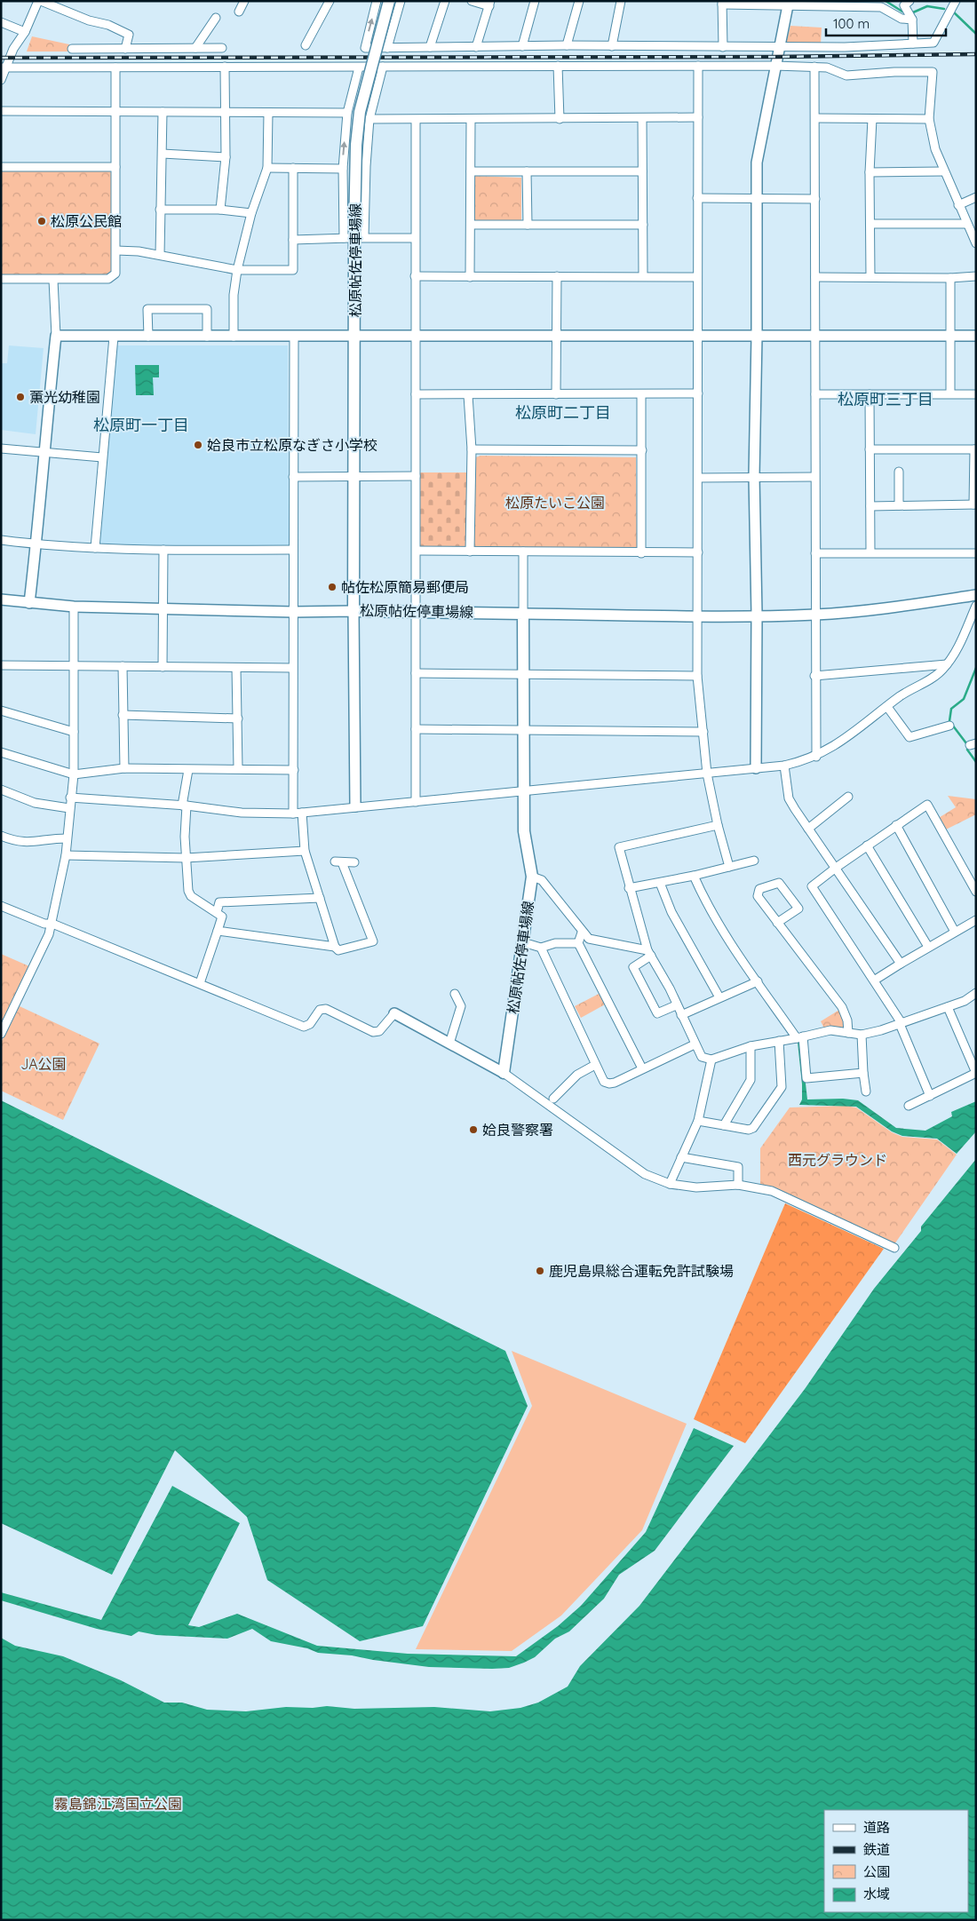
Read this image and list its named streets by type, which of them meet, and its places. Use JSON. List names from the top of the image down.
{
  "streets": {
    "main road": ["松原帖佐停車場線"]
  },
  "districts": ["松原町三丁目", "松原町二丁目", "松原町一丁目"],
  "parks": [
    "松原たいこ公園",
    "JA公園",
    "西元グラウンド",
    "霧島錦江湾国立公園"
  ],
  "places": [
    "松原公民館",
    "薫光幼稚園",
    "姶良市立松原なぎさ小学校",
    "帖佐松原簡易郵便局",
    "姶良警察署",
    "鹿児島県総合運転免許試験場"
  ],
  "legend": [
    "道路",
    "鉄道",
    "公園",
    "水域"
  ],
  "scale_bar": "100 m"
}
